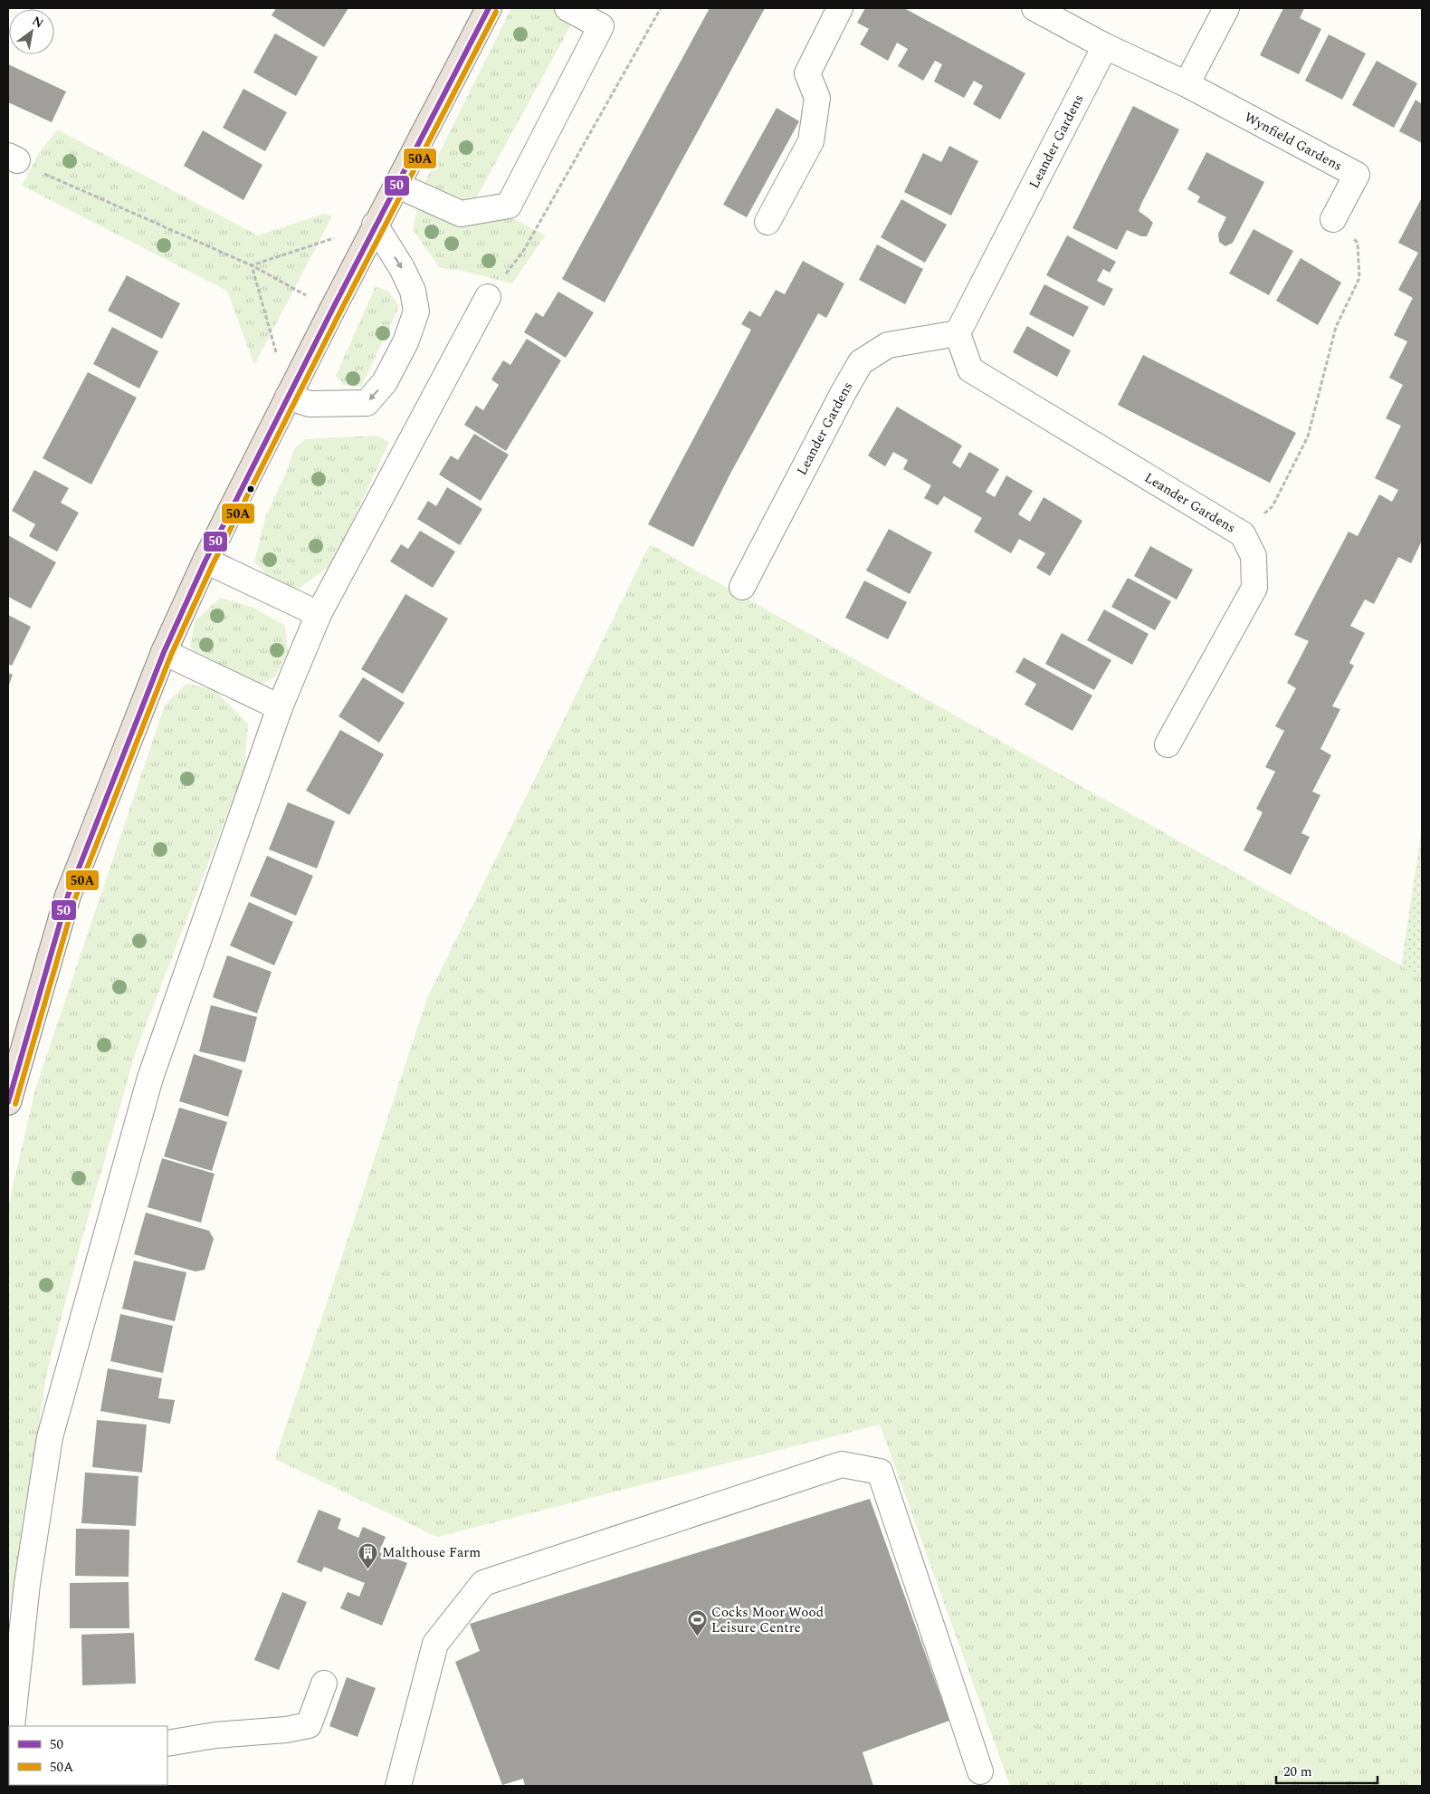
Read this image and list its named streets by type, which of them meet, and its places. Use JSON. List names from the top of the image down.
{
  "streets": {
    "street": ["Leander Gardens", "Wynfield Gardens"]
  },
  "crossings": [
    ["Leander Gardens", "Wynfield Gardens"]
  ],
  "places": {
    "building": ["Malthouse Farm"],
    "sports": ["Cocks Moor Wood Leisure Centre"]
  },
  "lines": ["transit line 50", "transit line 50A"],
  "legend": ["50", "50A"],
  "scale_bar": "20 m",
  "north": "top right"
}
